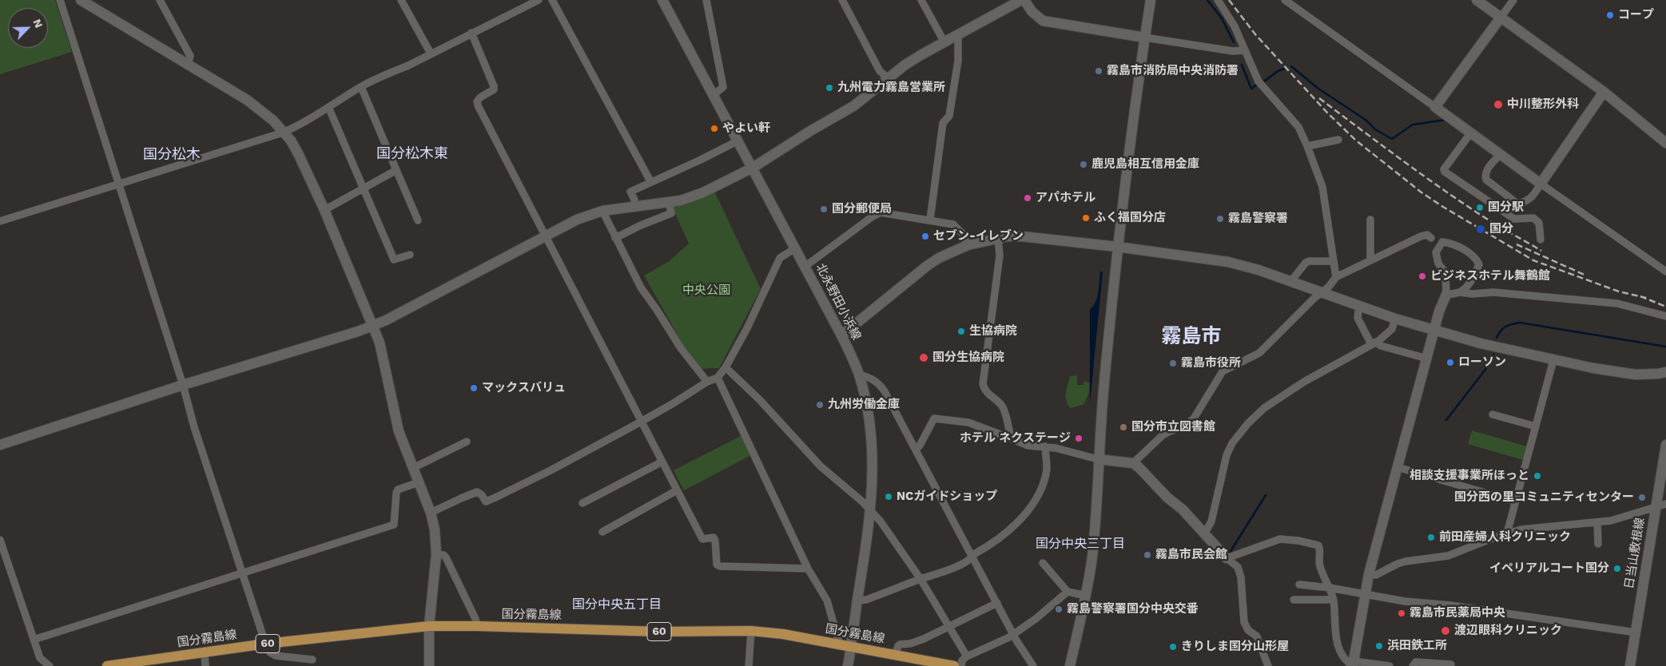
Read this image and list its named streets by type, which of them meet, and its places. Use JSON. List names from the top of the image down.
{
  "streets": {
    "main road": ["国分霧島線", "60"],
    "street": ["北永野田小浜線", "日当山敷根線"]
  },
  "crossings": [
    ["北永野田小浜線", "国分霧島線"]
  ],
  "districts": [
    "国分松木東",
    "国分松木",
    "霧島市",
    "国分中央三丁目",
    "国分中央五丁目"
  ],
  "parks": ["中央公園"],
  "places": [
    "コープ",
    "霧島市消防局中央消防署",
    "九州電力霧島営業所",
    "中川整形外科",
    "やよい軒",
    "鹿児島相互信用金庫",
    "アパホテル",
    "国分駅",
    "国分郵便局",
    "ふく福国分店",
    "霧島警察署",
    "国分",
    "セブン-イレブン",
    "ビジネスホテル舞鶴館",
    "生協病院",
    "国分生協病院",
    "ローソン",
    "霧島市役所",
    "マックスバリュ",
    "九州労働金庫",
    "国分市立図書館",
    "ホテル ネクステージ",
    "相談支援事業所ほっと",
    "NCガイドショップ",
    "国分西の里コミュニティセンター",
    "前田産婦人科クリニック",
    "霧島市民会館",
    "イペリアルコート国分",
    "霧島警察署国分中央交番",
    "霧島市民薬局中央",
    "渡辺眼科クリニック",
    "浜田鉄工所",
    "きりしま国分山形屋"
  ],
  "north": "top right"
}
